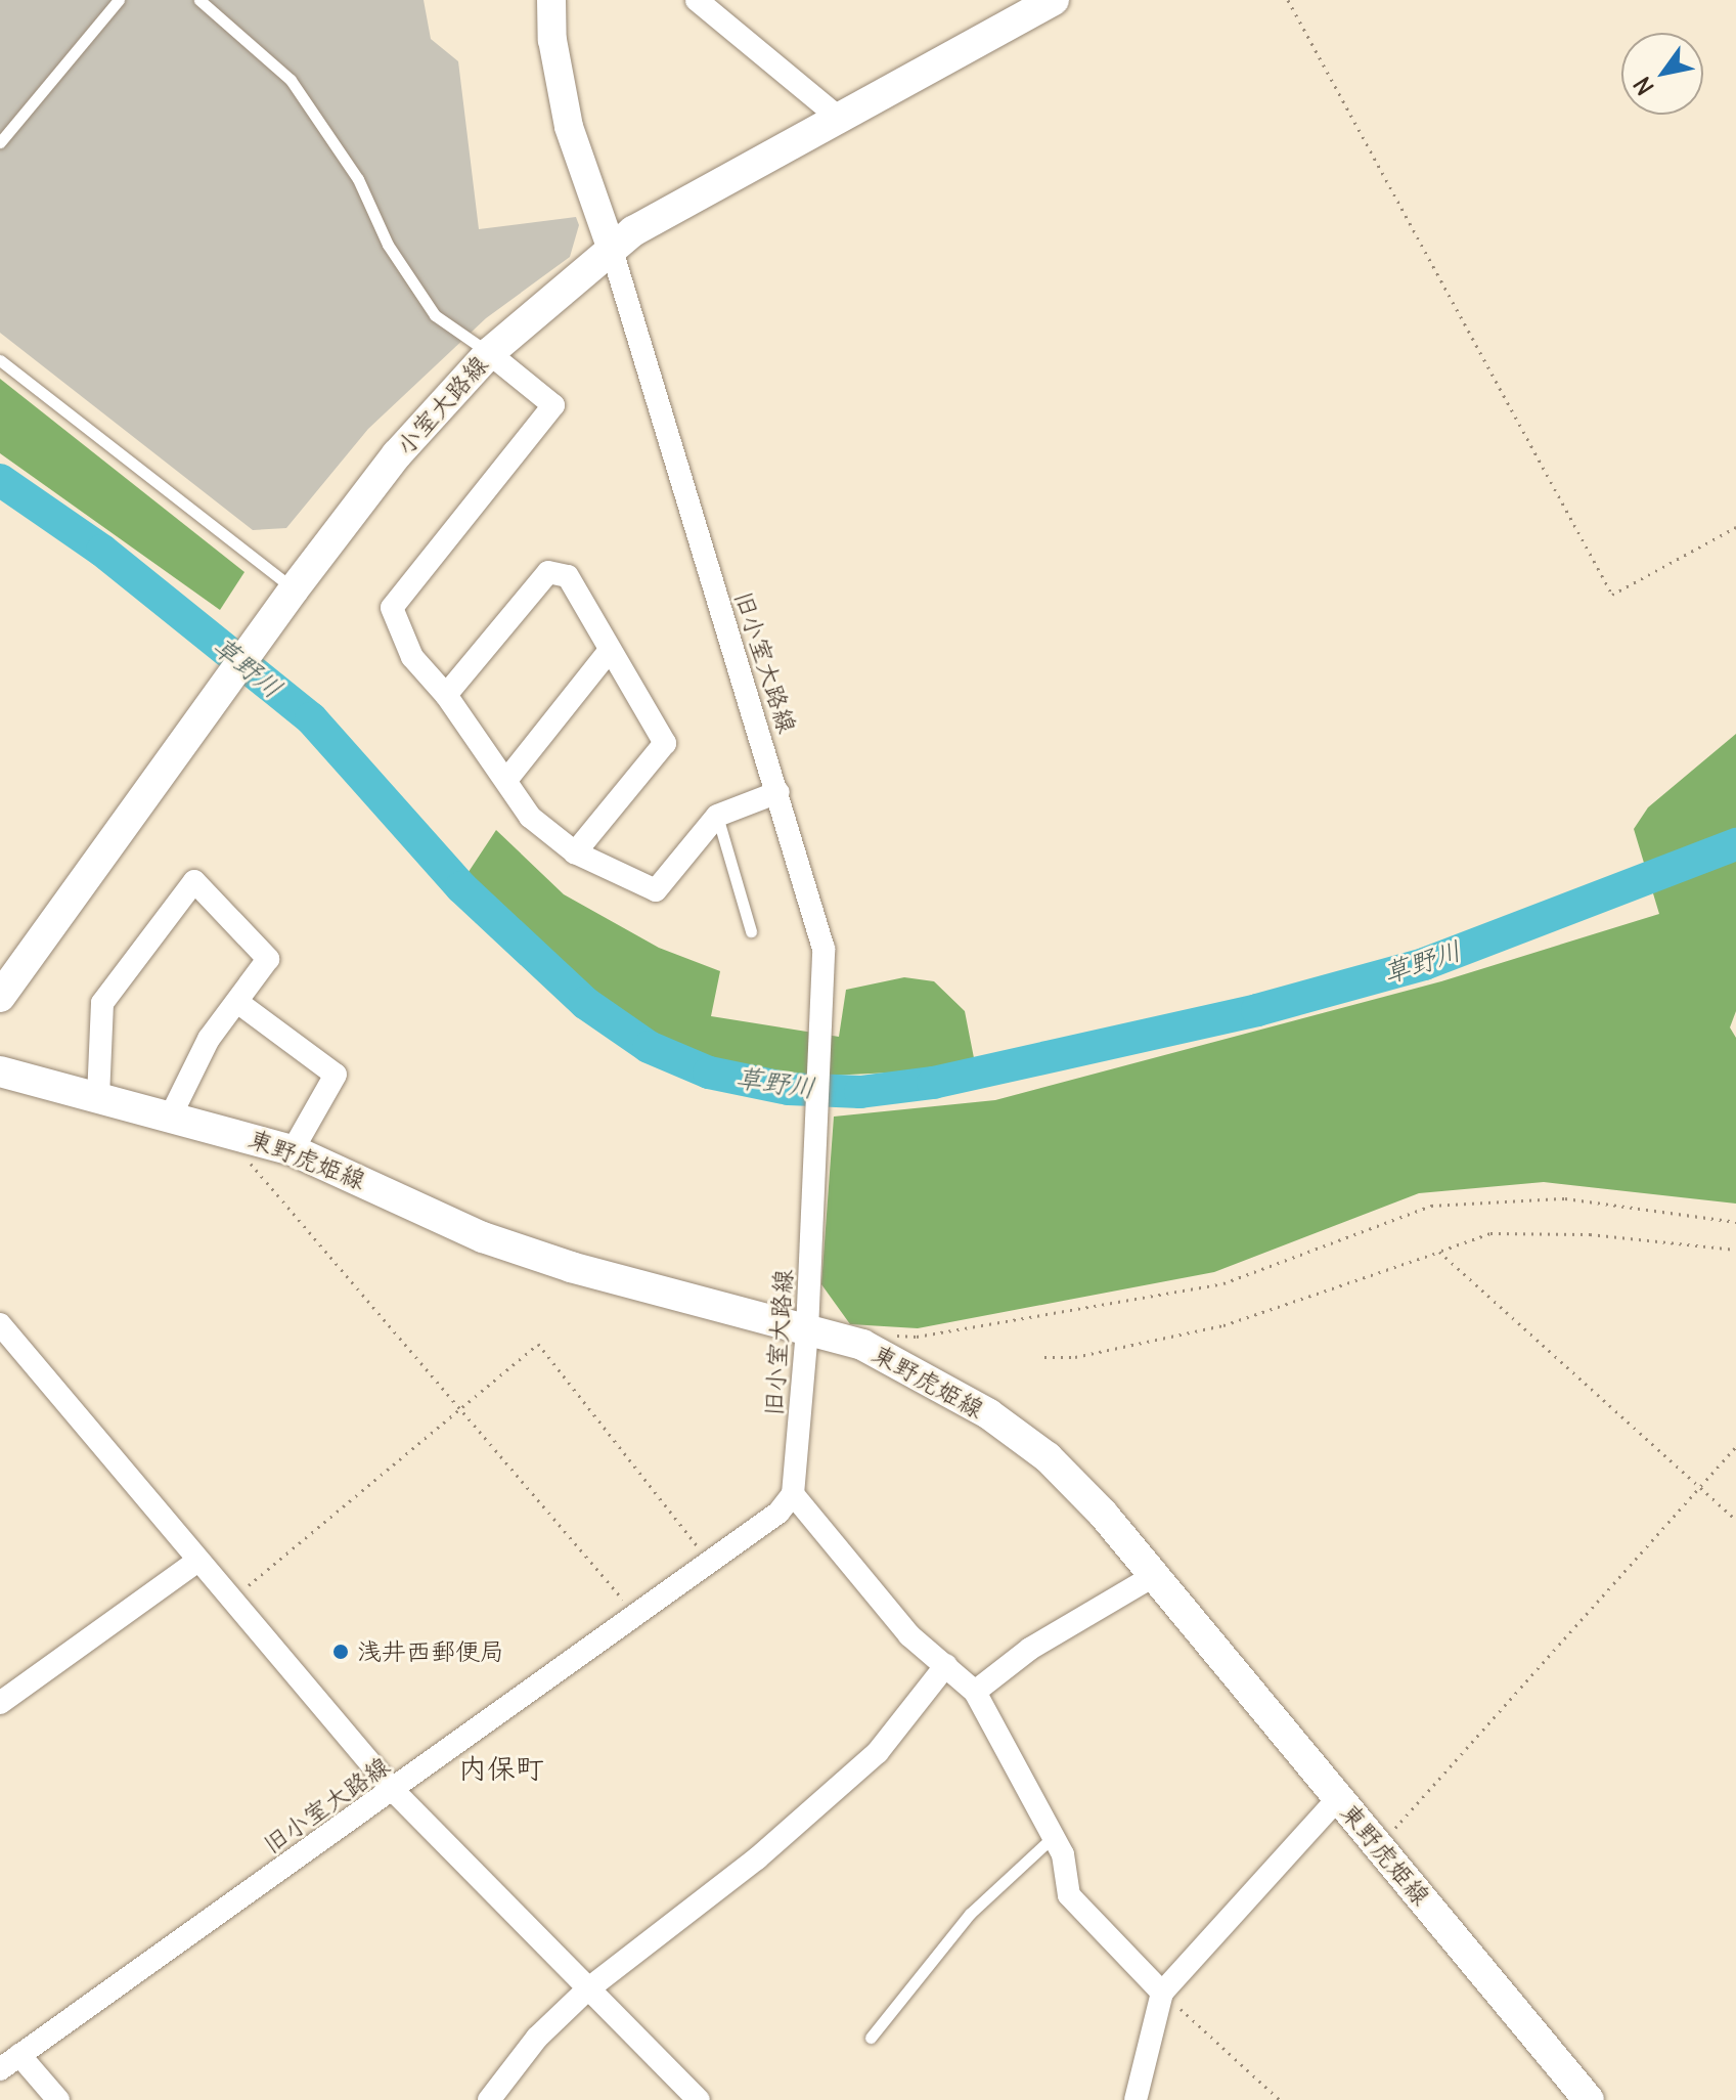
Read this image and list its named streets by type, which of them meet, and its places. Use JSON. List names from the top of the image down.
{
  "streets": {
    "main road": ["小室大路線", "東野虎姫線"],
    "street": ["旧小室大路線"]
  },
  "crossings": [
    ["小室大路線", "旧小室大路線"],
    ["旧小室大路線", "東野虎姫線"]
  ],
  "districts": ["内保町"],
  "water": ["草野川"],
  "places": ["浅井西郵便局"],
  "north": "bottom left"
}
